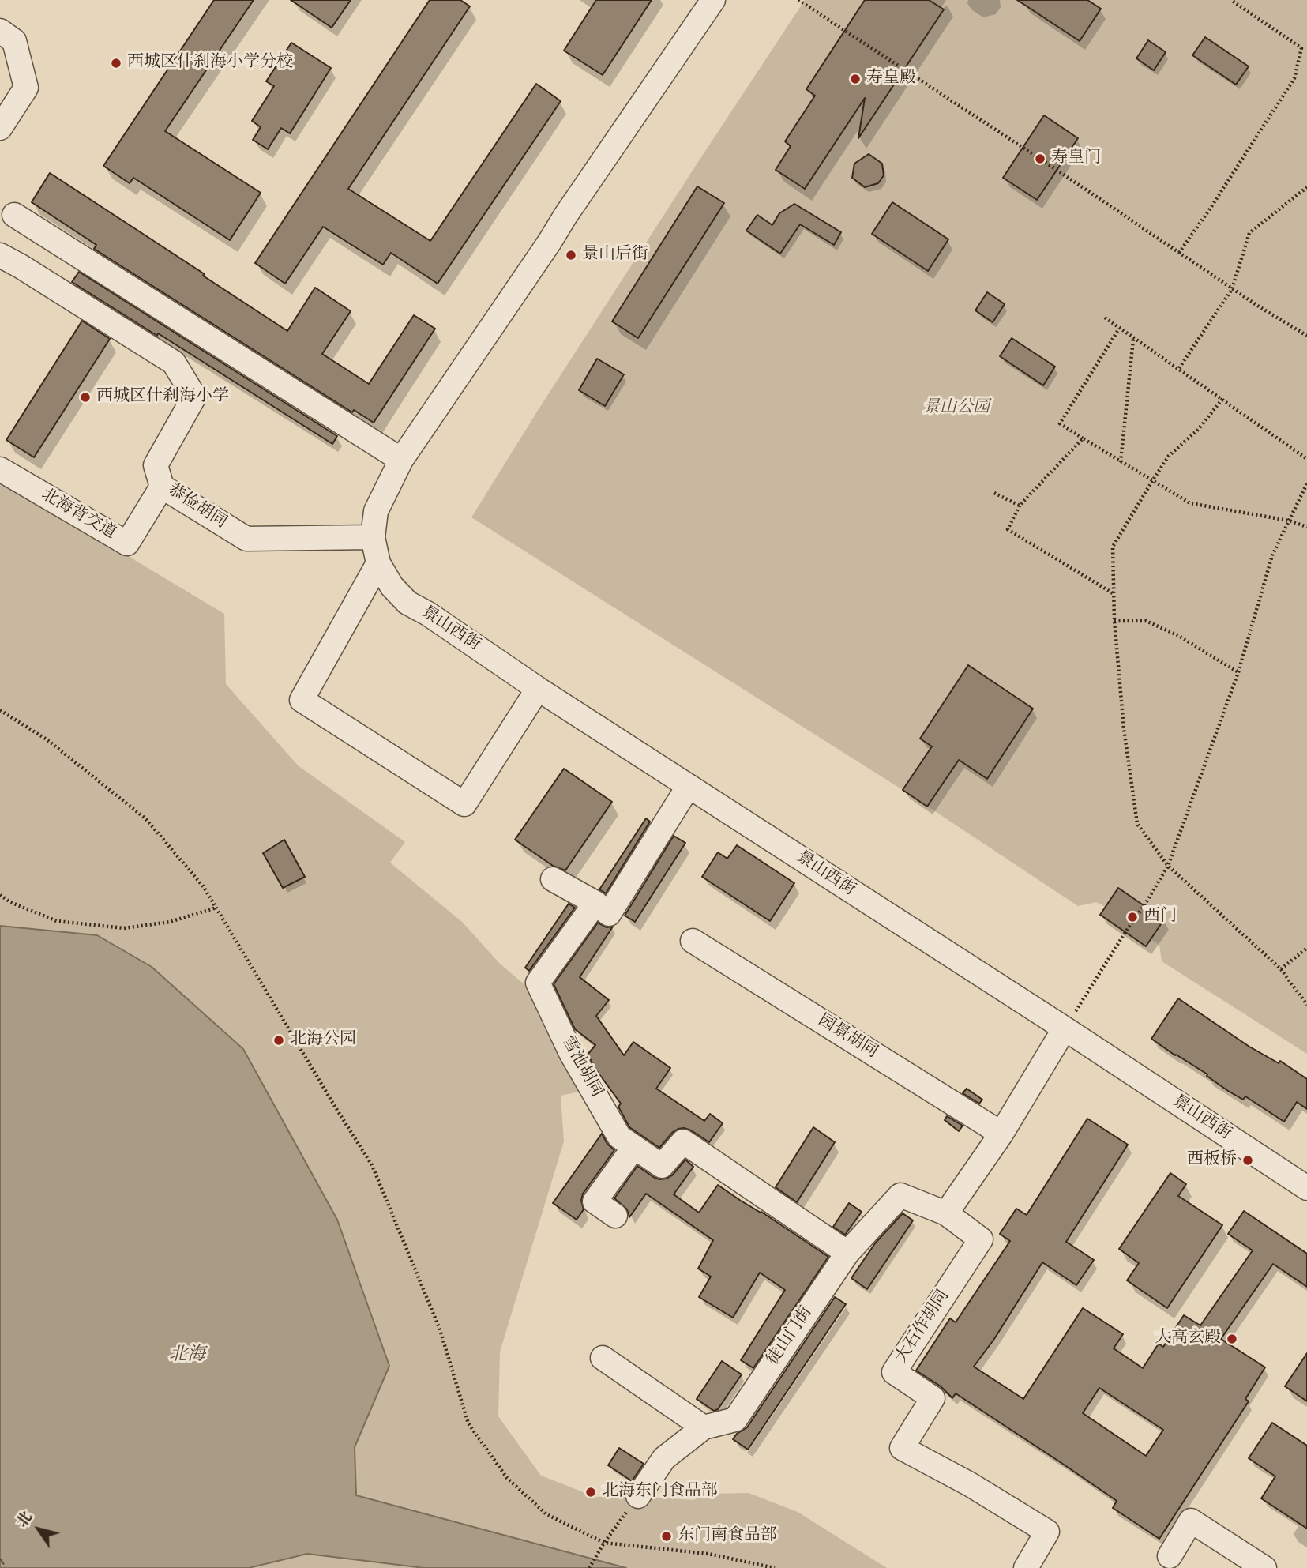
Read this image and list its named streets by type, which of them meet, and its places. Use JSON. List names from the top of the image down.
{
  "streets": {
    "street": [
      "恭俭胡同",
      "北海背交道",
      "景山西街",
      "园景胡同",
      "雪池胡同",
      "大石作胡同",
      "徒山门街"
    ]
  },
  "crossings": [
    ["恭俭胡同", "北海背交道"],
    ["恭俭胡同", "景山西街"],
    ["雪池胡同", "徒山门街"],
    ["大石作胡同", "徒山门街"]
  ],
  "water": ["北海"],
  "parks": ["景山公园"],
  "places": [
    "西城区什刹海小学分校",
    "寿皇殿",
    "寿皇门",
    "景山后街",
    "西城区什刹海小学",
    "西门",
    "北海公园",
    "西板桥",
    "大高玄殿",
    "北海东门食品部",
    "东门南食品部"
  ],
  "north": "top left"
}
